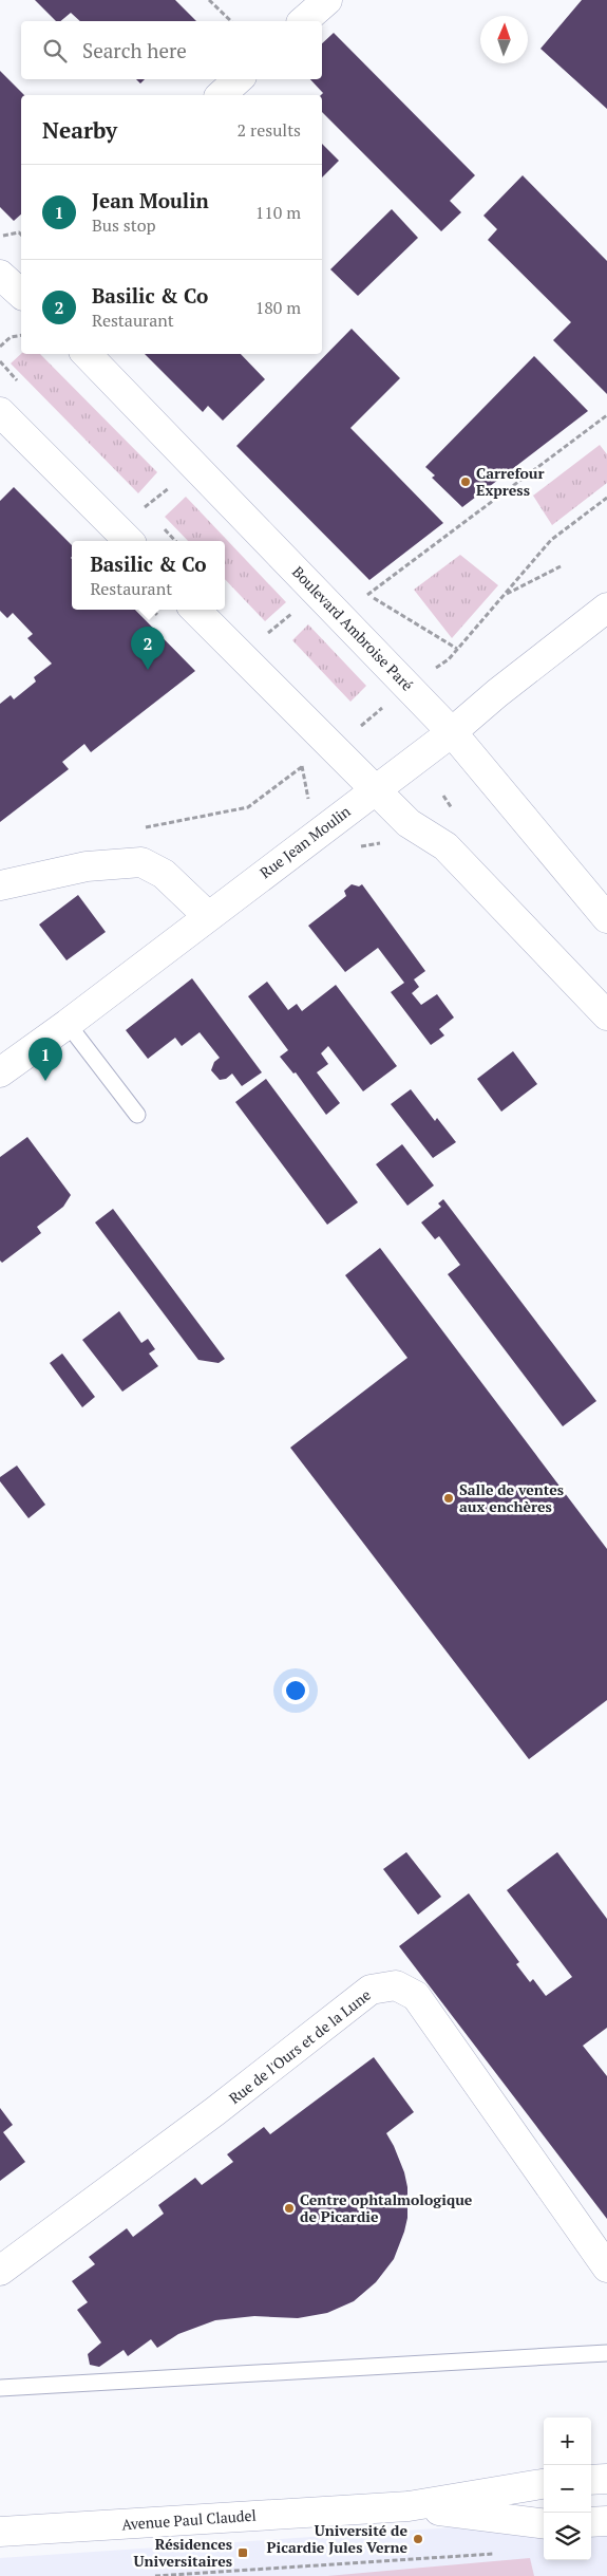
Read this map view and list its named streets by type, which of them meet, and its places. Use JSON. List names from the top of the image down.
{
  "streets": {
    "street": [
      "Boulevard Ambroise Paré",
      "Rue Jean Moulin",
      "Rue de l'Ours et de la Lune",
      "Avenue Paul Claudel"
    ]
  },
  "crossings": [
    ["Boulevard Ambroise Paré", "Rue Jean Moulin"]
  ],
  "places": {
    "other": [
      "Carrefour Express",
      "Salle de ventes aux enchères",
      "Centre ophtalmologique de Picardie",
      "Université de Picardie Jules Verne"
    ],
    "transit": ["Résidences Universitaires"]
  },
  "north": "top",
  "page": {
    "search": "Search here",
    "heading": ["Nearby", "2 results"],
    "list": [
      {
        "mark": "1",
        "name": "Jean Moulin",
        "note": "Bus stop",
        "value": "110 m"
      },
      {
        "mark": "2",
        "name": "Basilic & Co",
        "note": "Restaurant",
        "value": "180 m"
      }
    ],
    "popup": ["Basilic & Co", "Restaurant"],
    "pins": ["2", "1"],
    "map_buttons": ["+", "−"]
  }
}
